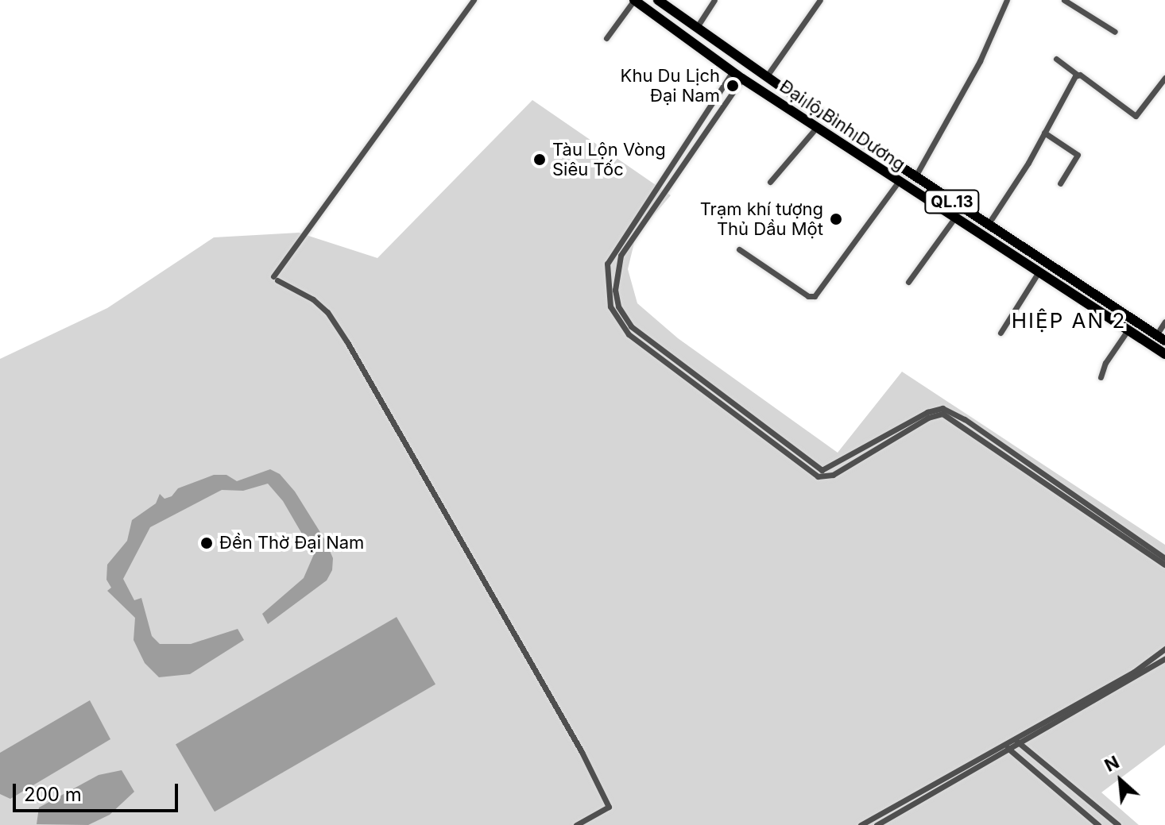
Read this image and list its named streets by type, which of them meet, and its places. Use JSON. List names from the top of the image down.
{
  "streets": {
    "highway": ["Đại lộ Bình Dương", "QL.13"]
  },
  "districts": ["HIỆP AN 2"],
  "places": [
    "Khu Du Lịch Đại Nam",
    "Tàu Lộn Vòng Siêu Tốc",
    "Trạm khí tượng Thủ Dầu Một",
    "Đền Thờ Đại Nam"
  ],
  "scale_bar": "200 m",
  "north": "top left"
}
